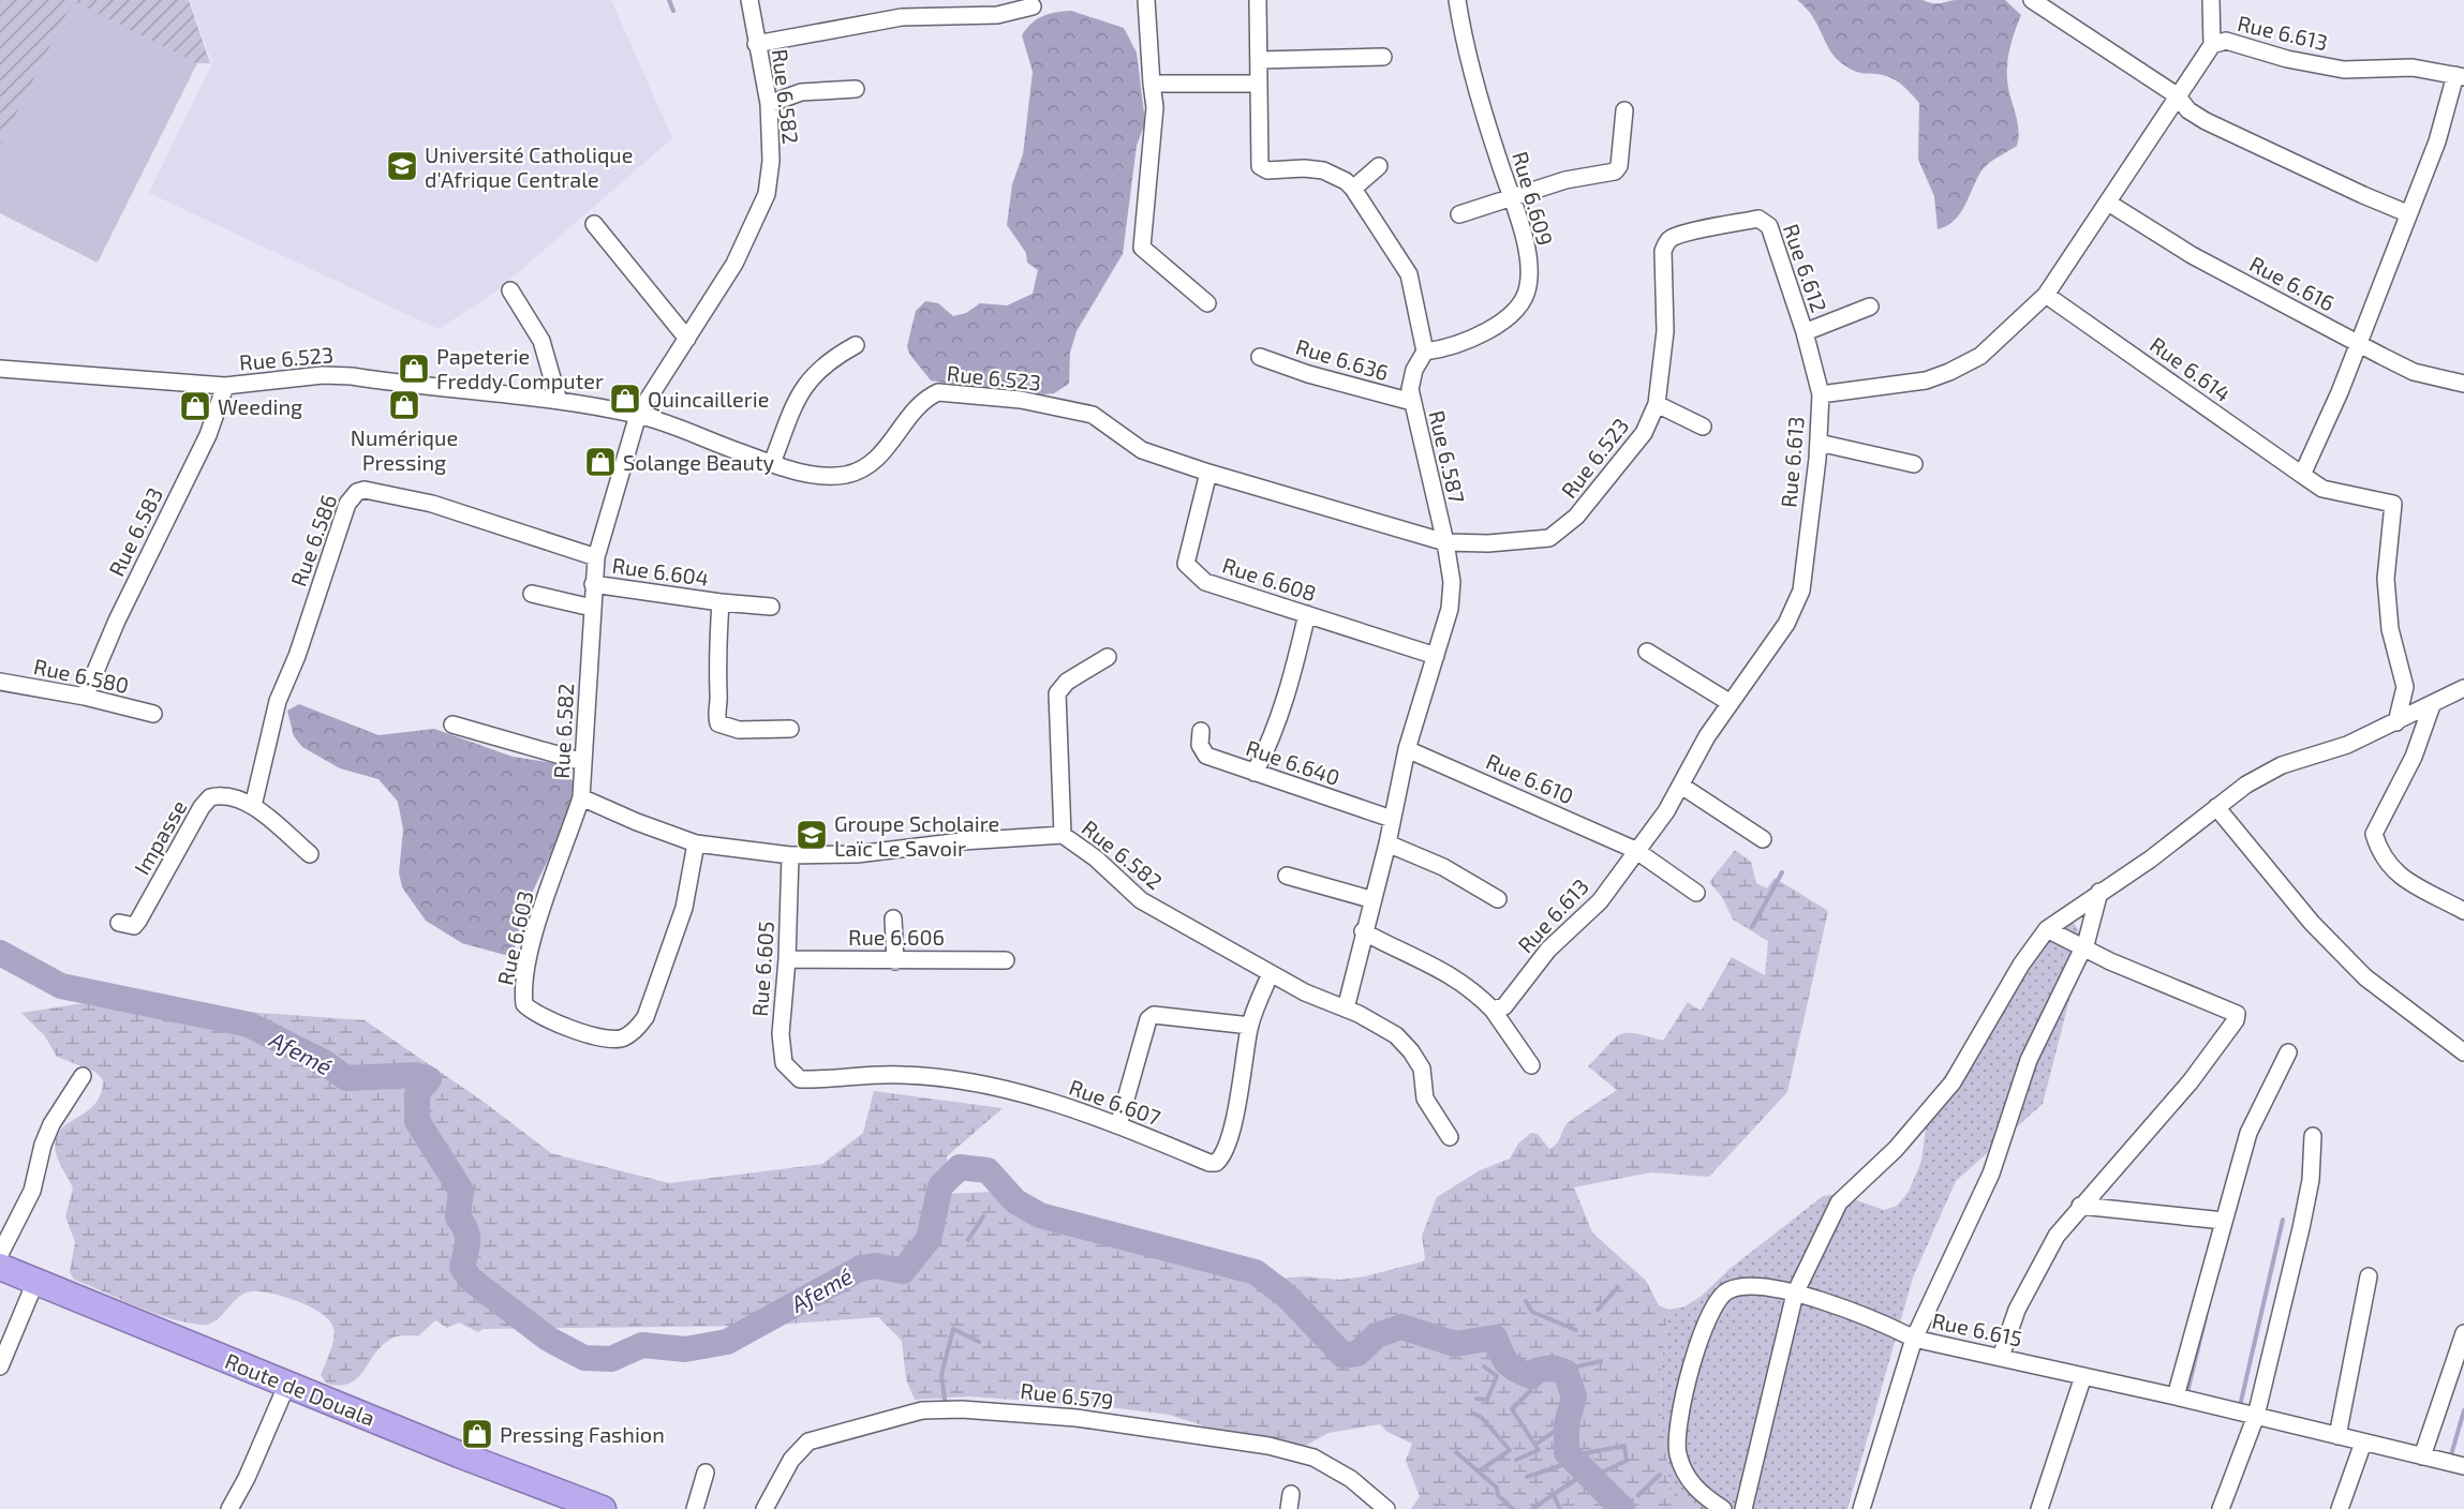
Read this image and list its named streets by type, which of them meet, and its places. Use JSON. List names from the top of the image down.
{
  "streets": {
    "highway": ["Route de Douala"],
    "street": [
      "Rue 6.613",
      "Rue 6.582",
      "Rue 6.609",
      "Rue 6.612",
      "Rue 6.616",
      "Rue 6.523",
      "Rue 6.636",
      "Rue 6.614",
      "Rue 6.587",
      "Rue 6.583",
      "Rue 6.586",
      "Rue 6.604",
      "Rue 6.608",
      "Rue 6.580",
      "Rue 6.640",
      "Rue 6.610",
      "Impasse",
      "Rue 6.606",
      "Rue 6.603",
      "Rue 6.605",
      "Rue 6.607",
      "Rue 6.615",
      "Rue 6.579"
    ]
  },
  "crossings": [
    ["Rue 6.613", "Rue 6.612"],
    ["Rue 6.613", "Rue 6.616"],
    ["Rue 6.613", "Rue 6.614"],
    ["Rue 6.613", "Rue 6.610"],
    ["Rue 6.582", "Rue 6.523"],
    ["Rue 6.582", "Rue 6.587"],
    ["Rue 6.582", "Rue 6.586"],
    ["Rue 6.582", "Rue 6.604"],
    ["Rue 6.582", "Rue 6.603"],
    ["Rue 6.582", "Rue 6.605"],
    ["Rue 6.582", "Rue 6.607"],
    ["Rue 6.609", "Rue 6.587"],
    ["Rue 6.612", "Rue 6.523"],
    ["Rue 6.523", "Rue 6.587"],
    ["Rue 6.523", "Rue 6.583"],
    ["Rue 6.523", "Rue 6.608"],
    ["Rue 6.636", "Rue 6.587"],
    ["Rue 6.587", "Rue 6.608"],
    ["Rue 6.587", "Rue 6.640"],
    ["Rue 6.587", "Rue 6.610"],
    ["Rue 6.583", "Rue 6.580"],
    ["Rue 6.586", "Impasse"],
    ["Rue 6.606", "Rue 6.605"],
    ["Rue 6.605", "Rue 6.607"]
  ],
  "water": ["Afemé"],
  "places": {
    "school or university": ["Université Catholique d'Afrique Centrale", "Groupe Scholaire Laïc Le Savoir"],
    "shop": [
      "Papeterie Freddy Computer",
      "Quincaillerie",
      "Numérique Pressing",
      "Weeding",
      "Solange Beauty",
      "Pressing Fashion"
    ]
  }
}
